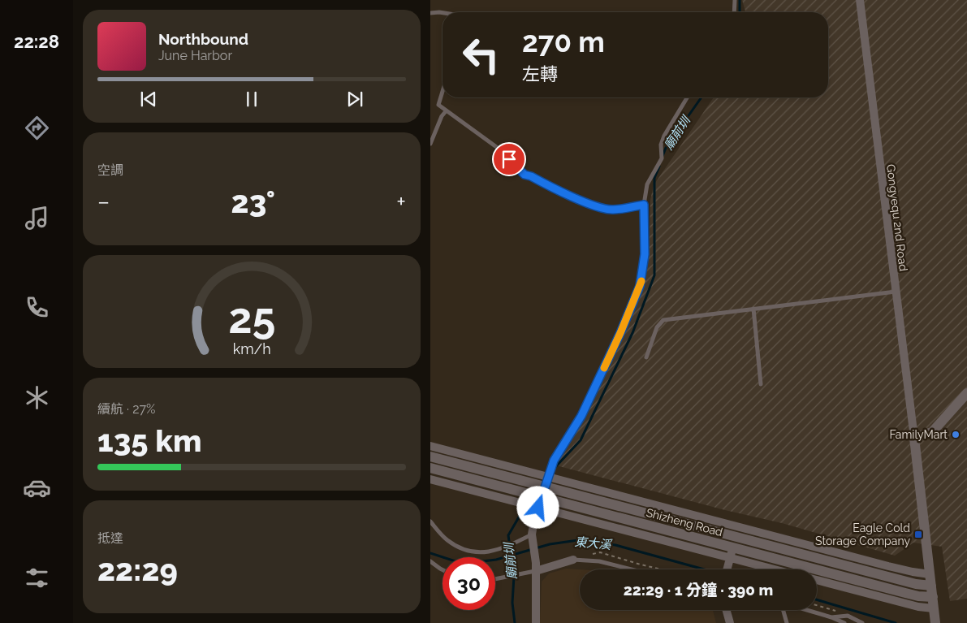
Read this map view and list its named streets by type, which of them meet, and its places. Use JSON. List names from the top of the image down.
{
  "streets": {
    "street": ["Gongyequ 2nd Road", "Shizheng Road"]
  },
  "water": ["廟前圳", "東大溪"],
  "places": {
    "other": ["FamilyMart"],
    "transit": ["Eagle Cold Storage Company"]
  },
  "page": {
    "tabs": "22:28",
    "turn": ["270 m", "左轉"],
    "song": ["Northbound", "June Harbor"],
    "tile": [
      "空調",
      ["續航 · 27%", "135 km"],
      ["抵達", "22:29"]
    ],
    "heat": ["−", "23°", "+"],
    "limit": "30",
    "trip": "22:29 · 1 分鐘 · 390 m",
    "gauge": ["25", "km/h"]
  }
}
